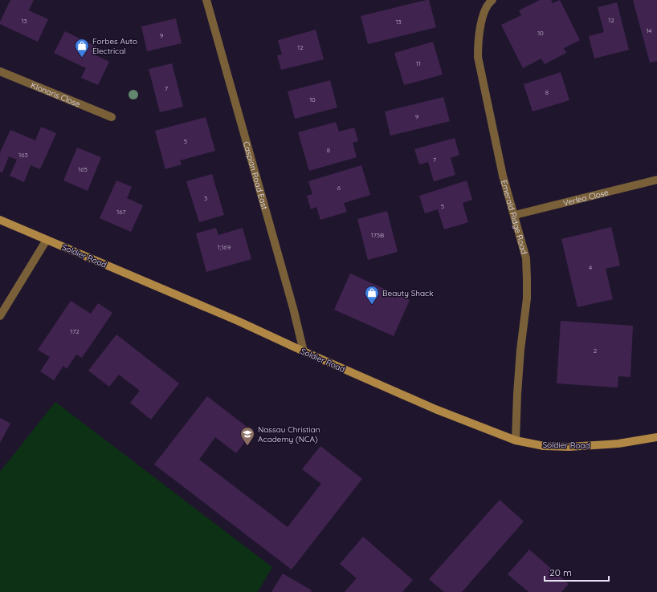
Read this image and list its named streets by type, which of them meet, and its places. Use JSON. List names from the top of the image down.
{
  "streets": {
    "main road": ["Soldier Road"],
    "street": [
      "Klonaris Close",
      "Caspian Road East",
      "Verlea Close",
      "Emerald Ridge Road"
    ]
  },
  "crossings": [
    ["Caspian Road East", "Soldier Road"],
    ["Verlea Close", "Emerald Ridge Road"],
    ["Emerald Ridge Road", "Soldier Road"]
  ],
  "places": {
    "shop": ["Forbes Auto Electrical", "Beauty Shack"],
    "school or university": ["Nassau Christian Academy (NCA)"]
  },
  "house_numbers": [
    "12",
    "13",
    "13",
    "14",
    "10",
    "9",
    "12",
    "11",
    "7",
    "8",
    "10",
    "9",
    "5",
    "8",
    "163",
    "7",
    "165",
    "6",
    "3",
    "5",
    "167",
    "173B",
    "1;169",
    "4",
    "172",
    "2"
  ],
  "scale_bar": "20 m"
}
